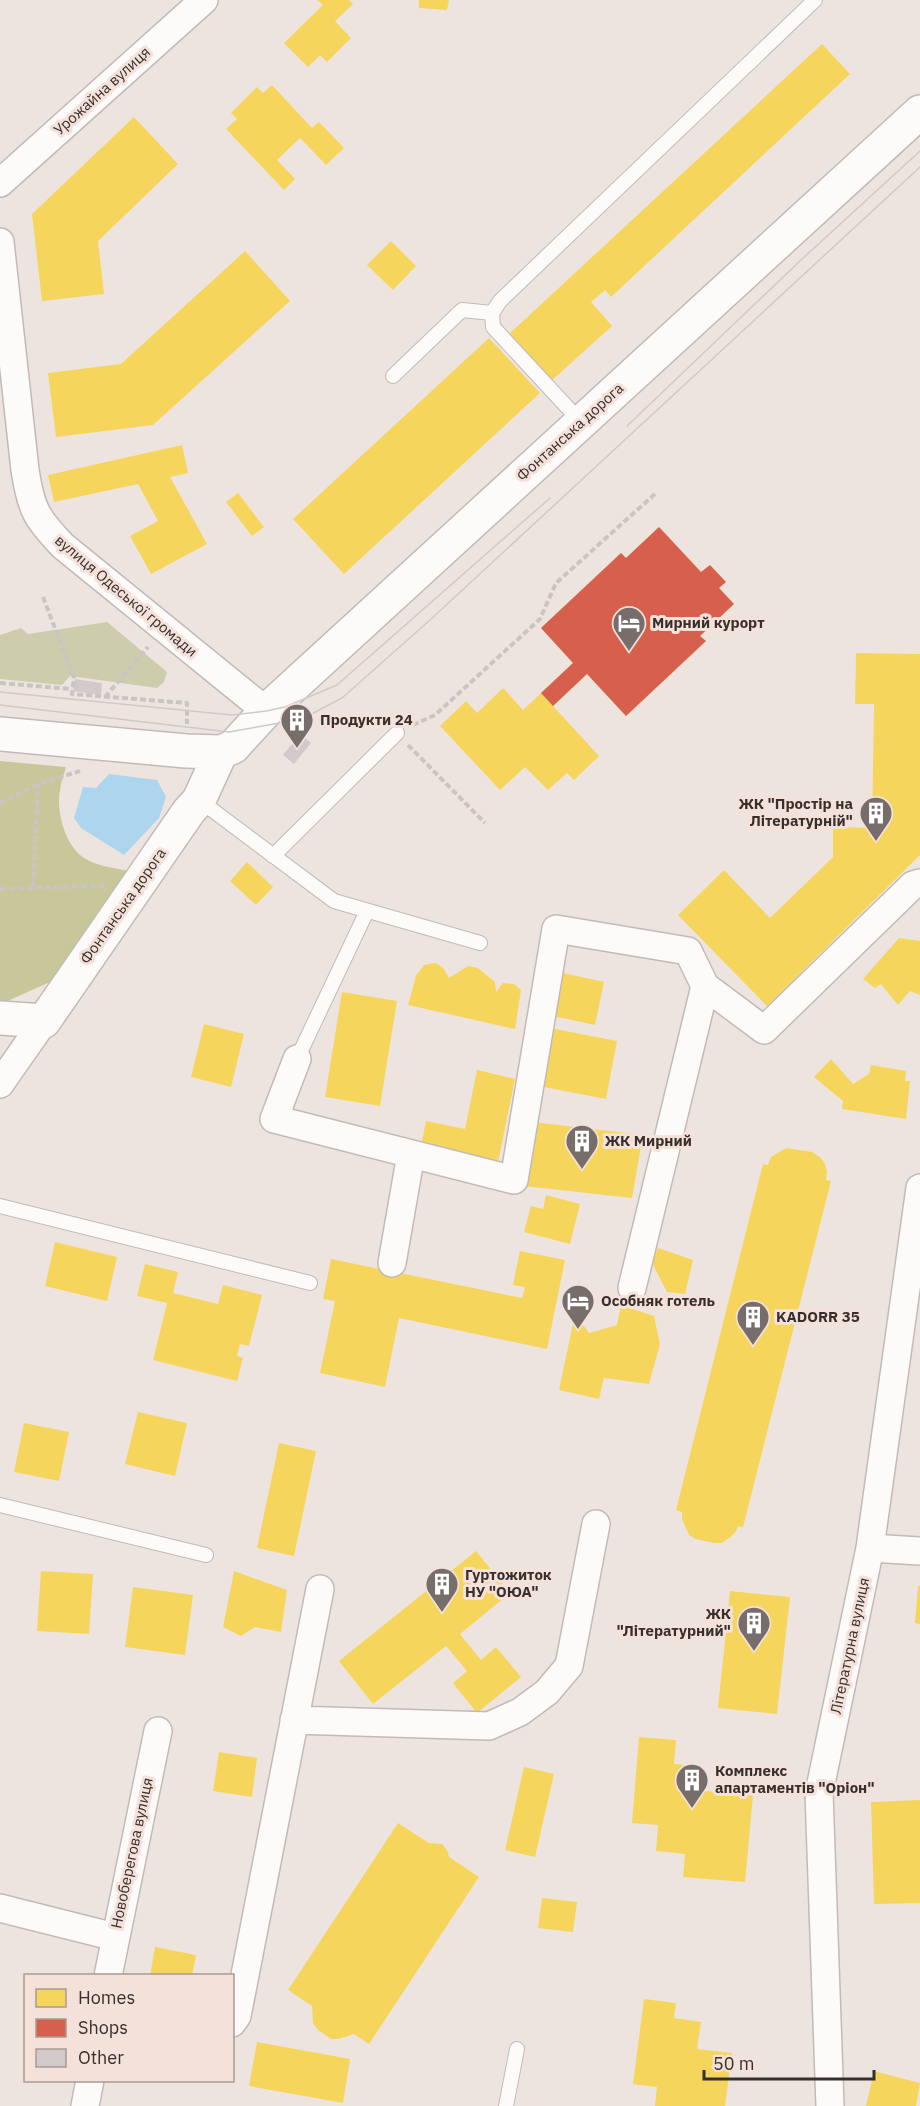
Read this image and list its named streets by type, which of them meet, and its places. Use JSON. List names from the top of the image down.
{
  "streets": {
    "main road": ["Фонтанська дорога"],
    "street": [
      "Урожайна вулиця",
      "вулиця Одеської громади",
      "Літературна вулиця",
      "Новоберегова вулиця"
    ]
  },
  "crossings": [
    ["Фонтанська дорога", "вулиця Одеської громади"]
  ],
  "places": {
    "hotel": ["Мирний курорт", "Особняк готель"],
    "building": [
      "Продукти 24",
      "ЖК \"Простір на Літературній\"",
      "ЖК Мирний",
      "KADORR 35",
      "Гуртожиток НУ \"ОЮА\"",
      "ЖК \"Літературний\"",
      "Комплекс апартаментів \"Оріон\""
    ]
  },
  "legend": ["Homes", "Shops", "Other"],
  "scale_bar": "50 m"
}
